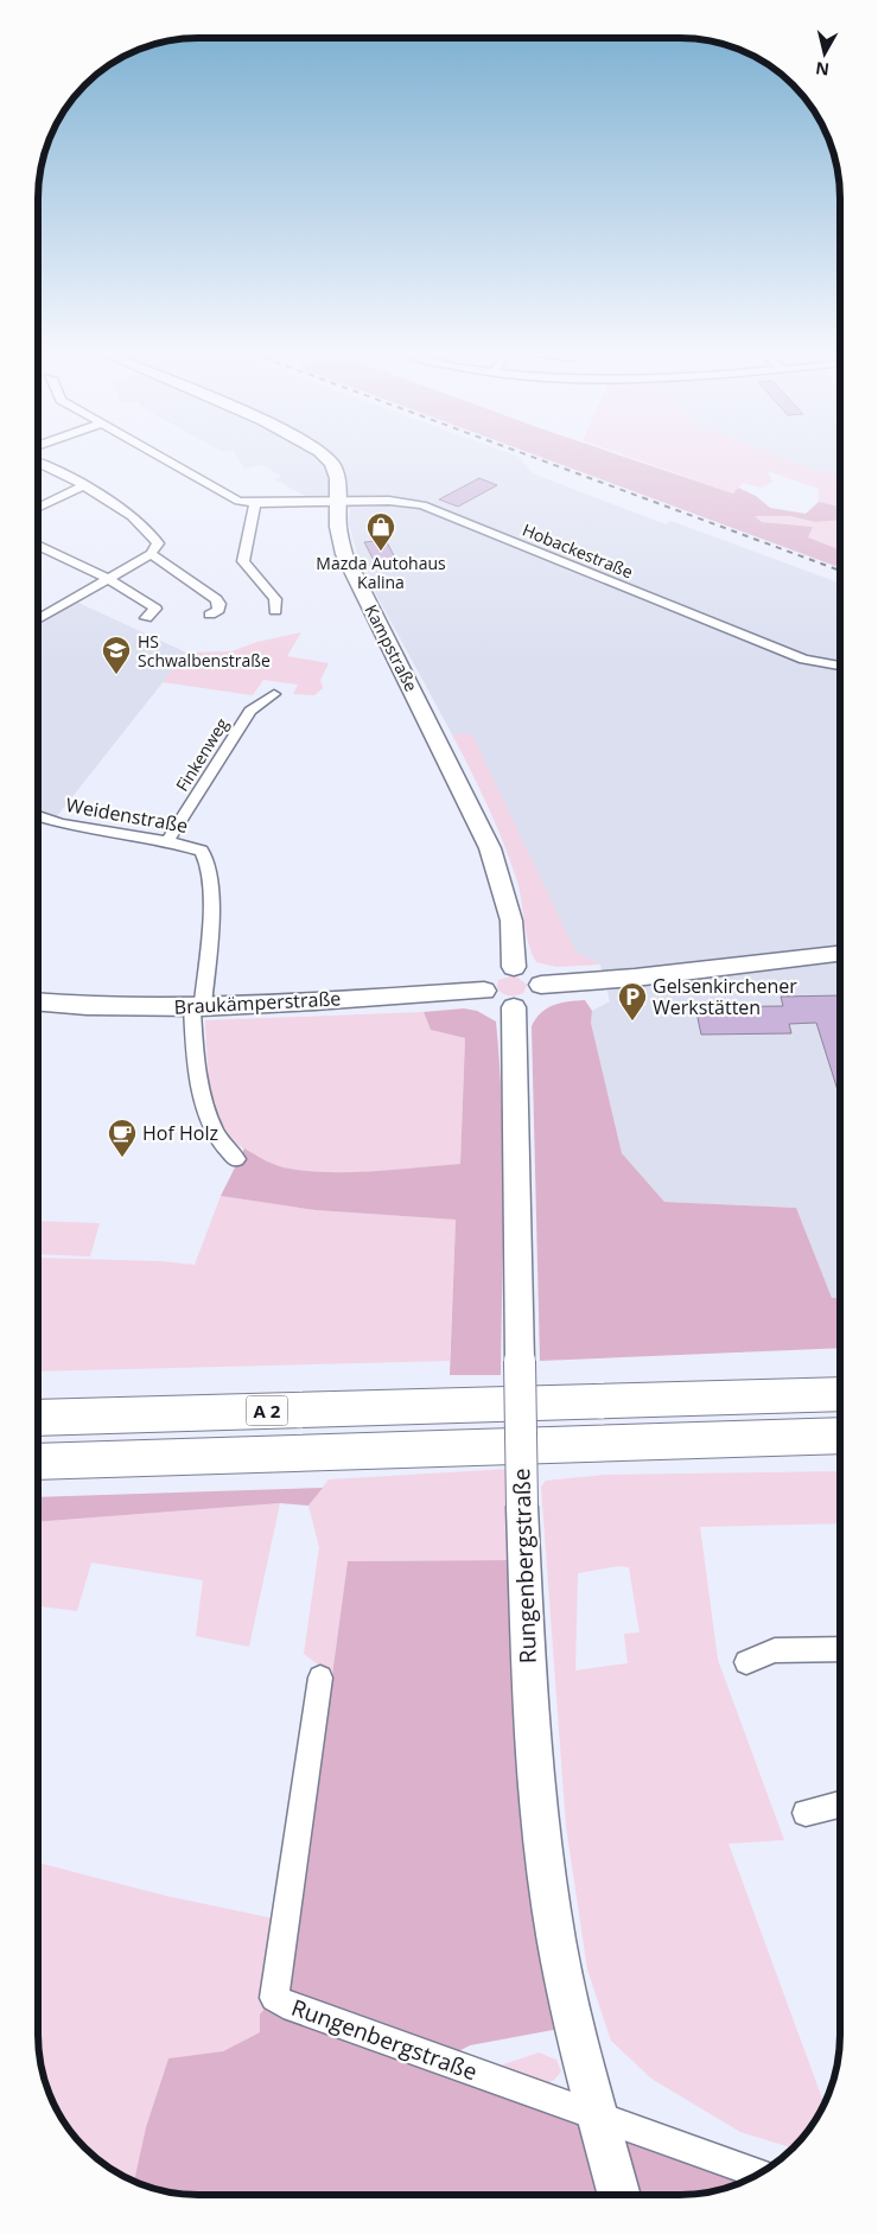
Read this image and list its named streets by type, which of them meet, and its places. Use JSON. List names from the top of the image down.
{
  "streets": {
    "highway": ["A 2"],
    "street": [
      "Hobackestraße",
      "Kampstraße",
      "Finkenweg",
      "Weidenstraße",
      "Braukämperstraße",
      "Rungenbergstraße"
    ]
  },
  "crossings": [
    ["Hobackestraße", "Kampstraße"],
    ["Kampstraße", "Braukämperstraße"],
    ["Kampstraße", "Rungenbergstraße"],
    ["Finkenweg", "Weidenstraße"],
    ["Weidenstraße", "Braukämperstraße"],
    ["Braukämperstraße", "Rungenbergstraße"]
  ],
  "places": {
    "shop": ["Mazda Autohaus Kalina"],
    "school or university": ["HS Schwalbenstraße"],
    "parking": ["Gelsenkirchener Werkstätten"],
    "cafe": ["Hof Holz"]
  },
  "north": "bottom"
}
